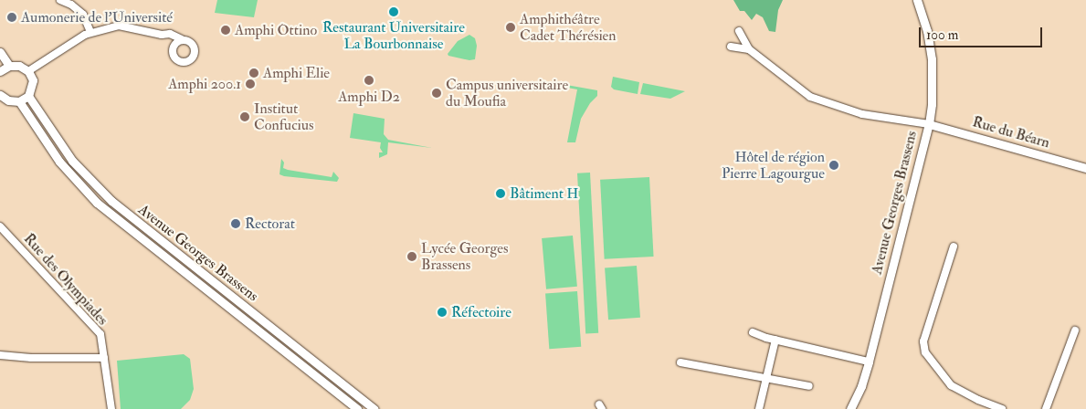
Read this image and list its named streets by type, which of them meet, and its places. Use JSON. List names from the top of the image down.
{
  "streets": {
    "street": ["Rue du Béarn", "Avenue Georges Brassens", "Rue des Olympiades"]
  },
  "crossings": [
    ["Rue du Béarn", "Avenue Georges Brassens"]
  ],
  "places": [
    "Restaurant Universitaire La Bourbonnaise",
    "Aumonerie de l'Université",
    "Amphithéâtre Cadet Thérésien",
    "Amphi Ottino",
    "Amphi Elie",
    "Amphi D2",
    "Amphi 200.1",
    "Campus universitaire du Moufia",
    "Institut Confucius",
    "Hôtel de région Pierre Lagourgue",
    "Bâtiment H",
    "Rectorat",
    "Lycée Georges Brassens",
    "Réfectoire"
  ],
  "scale_bar": "100 m"
}
